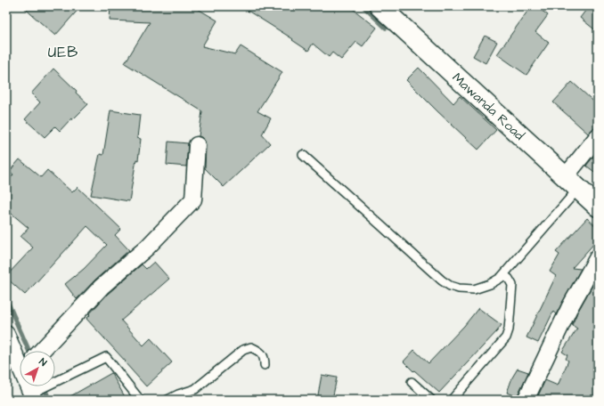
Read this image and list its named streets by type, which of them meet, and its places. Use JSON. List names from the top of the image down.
{
  "streets": {
    "street": ["Mawanda Road"]
  },
  "districts": ["UEB"],
  "north": "top right"
}
